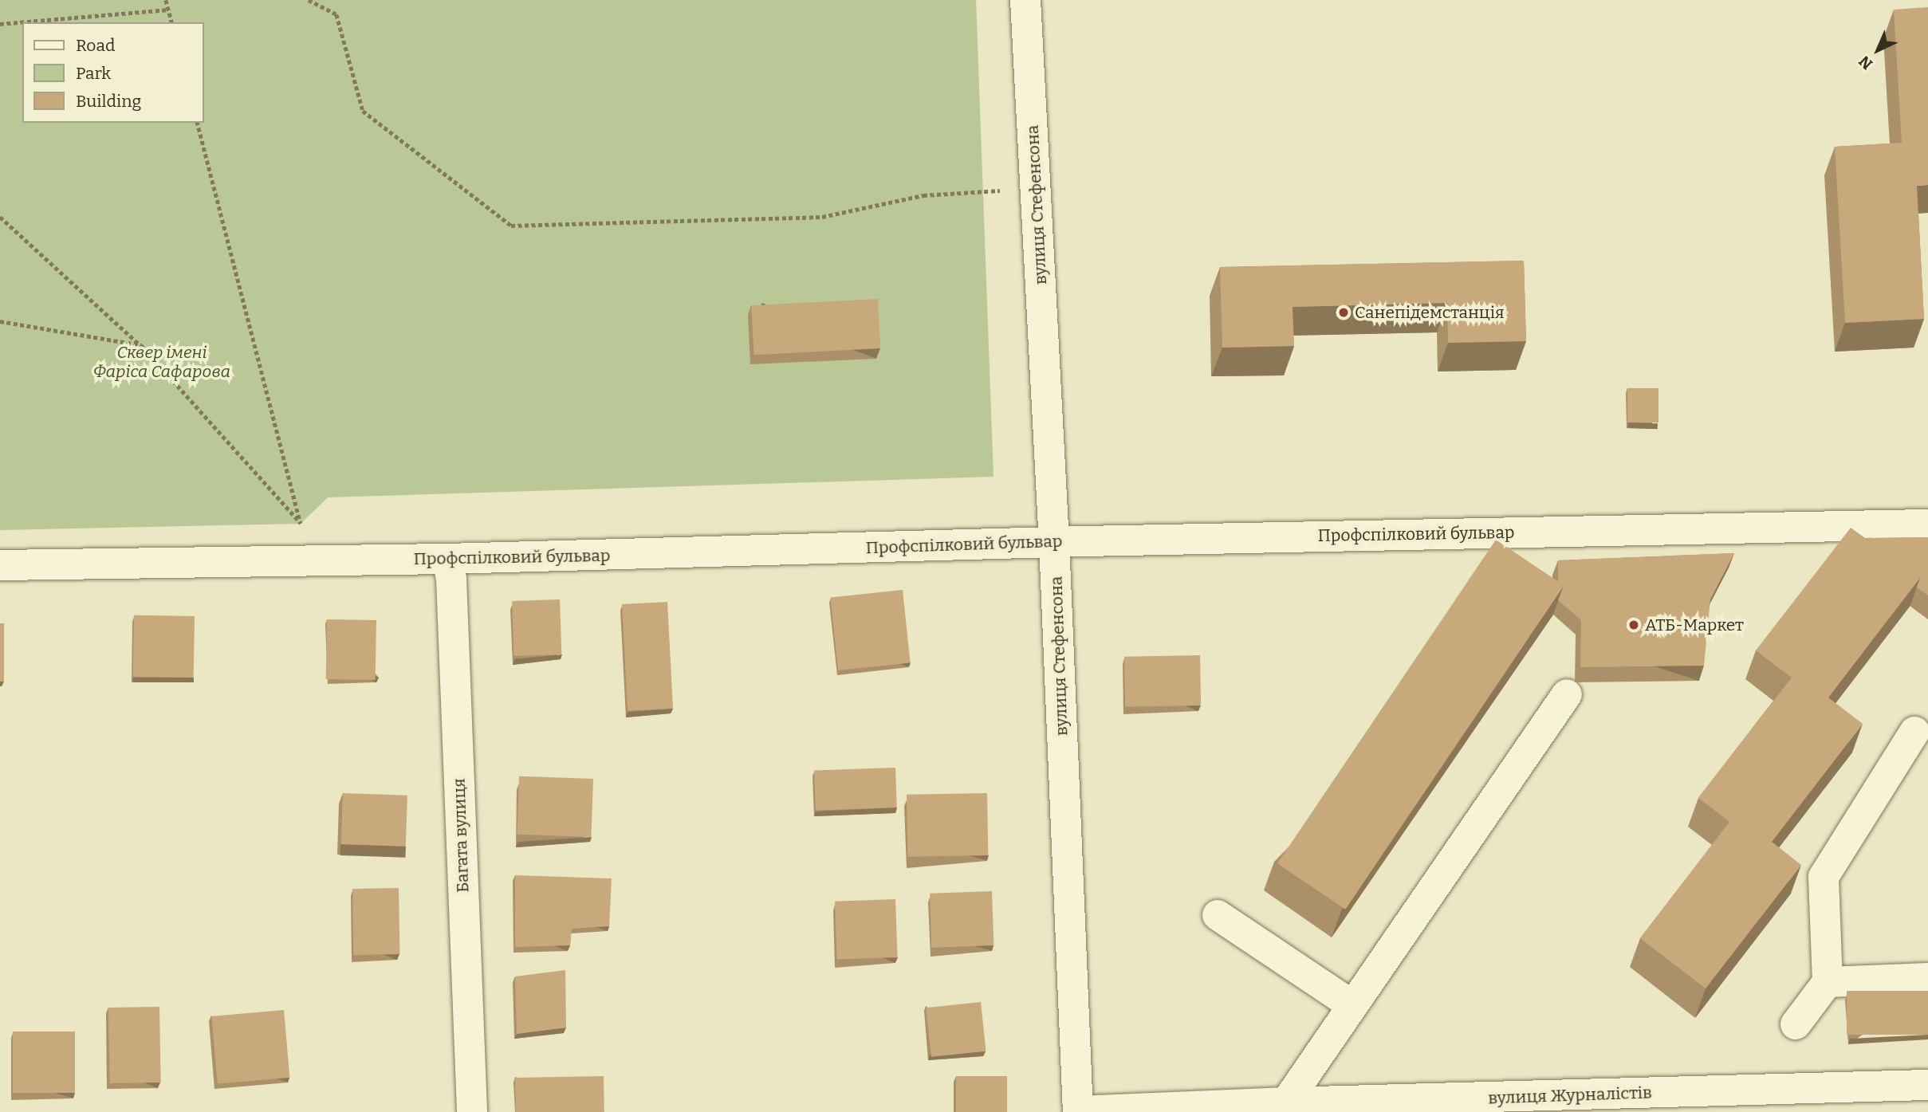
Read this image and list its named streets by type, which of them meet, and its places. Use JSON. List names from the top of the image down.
{
  "streets": {
    "street": [
      "вулиця Стефенсона",
      "Профспілковий бульвар",
      "Багата вулиця",
      "вулиця Журналістів"
    ]
  },
  "crossings": [
    ["вулиця Стефенсона", "Профспілковий бульвар"],
    ["вулиця Стефенсона", "вулиця Журналістів"],
    ["Профспілковий бульвар", "Багата вулиця"]
  ],
  "parks": ["Сквер імені Фаріса Сафарова"],
  "places": ["Санепідемстанція", "АТБ-Маркет"],
  "legend": ["Road", "Park", "Building"],
  "north": "bottom left"
}
